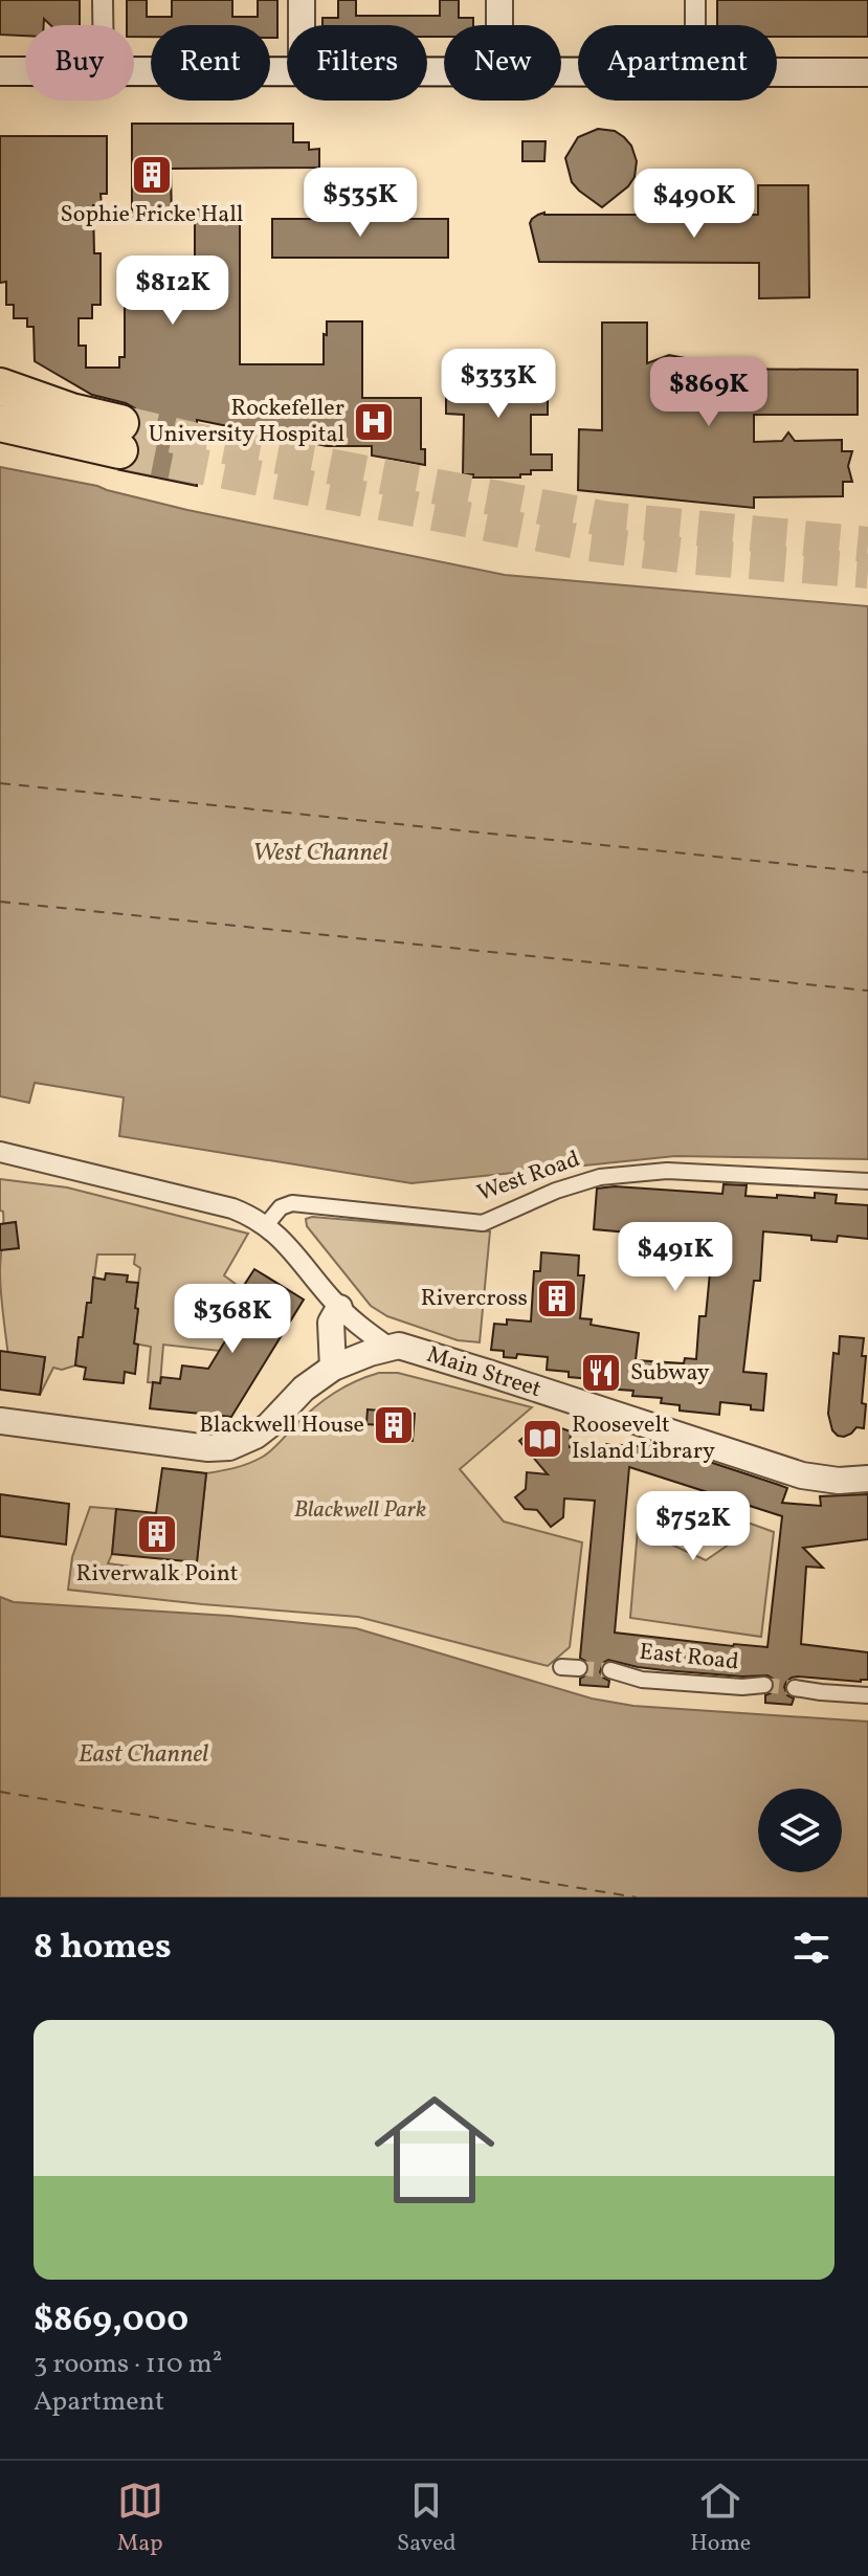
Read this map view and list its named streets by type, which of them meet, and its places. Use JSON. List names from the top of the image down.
{
  "streets": {
    "street": ["West Road", "Main Street", "East Road"]
  },
  "water": ["West Channel", "East Channel"],
  "parks": ["Blackwell Park"],
  "places": {
    "building": [
      "Sophie Fricke Hall",
      "Rivercross",
      "Blackwell House",
      "Riverwalk Point"
    ],
    "hospital": ["Rockefeller University Hospital"],
    "restaurant": ["Subway"],
    "library": ["Roosevelt Island Library"]
  },
  "page": {
    "chip": [
      "Buy",
      "Rent",
      "Filters",
      "New",
      "Apartment"
    ],
    "price": [
      "$535K",
      "$490K",
      "$812K",
      "$333K",
      "$869K",
      "$491K",
      "$368K",
      "$752K"
    ],
    "heading": "8 homes",
    "list": [
      {
        "name": "$869,000",
        "note": "3 rooms · 110 m² · Apartment"
      }
    ],
    "tabs": ["Map", "Saved", "Home"]
  }
}
